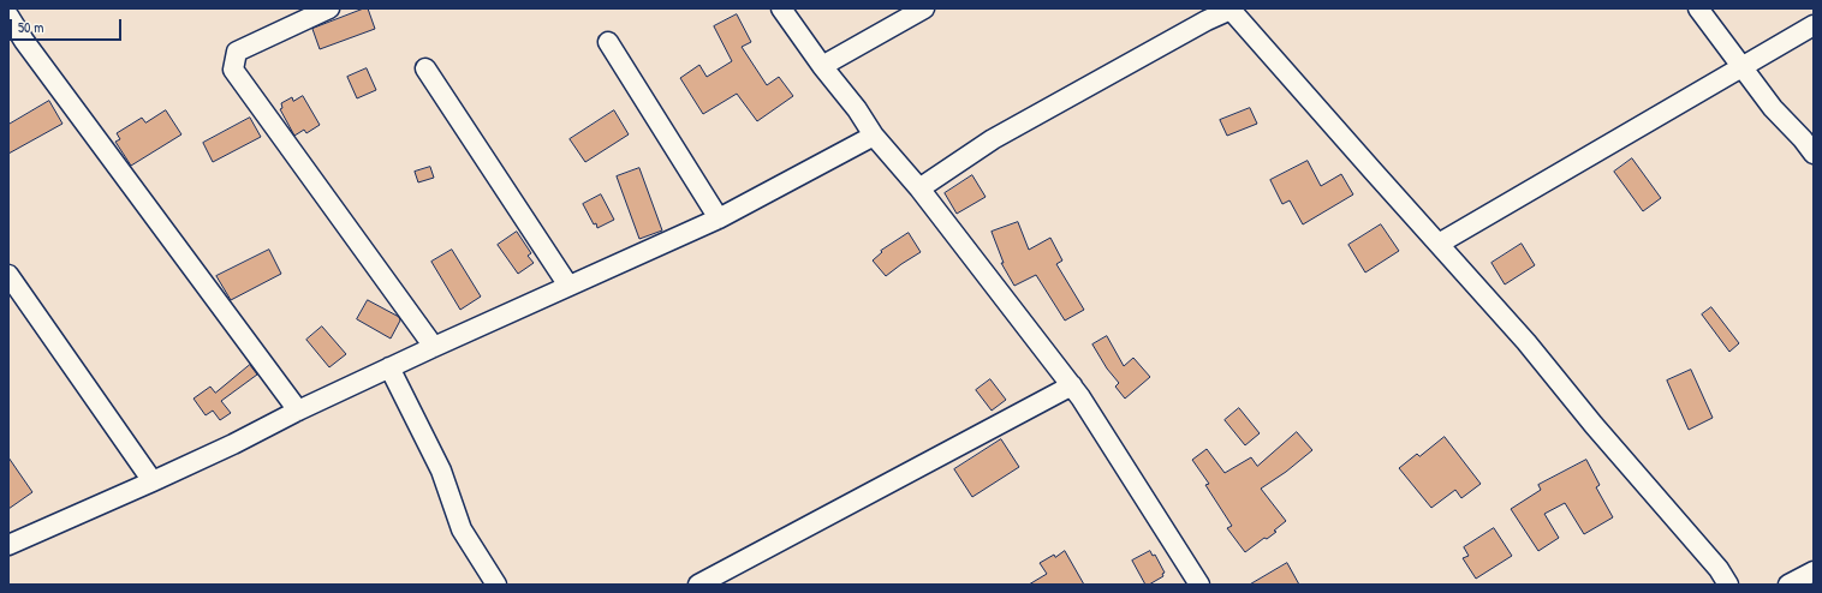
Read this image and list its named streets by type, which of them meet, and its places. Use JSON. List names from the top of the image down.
{
  "scale_bar": "50 m"
}
